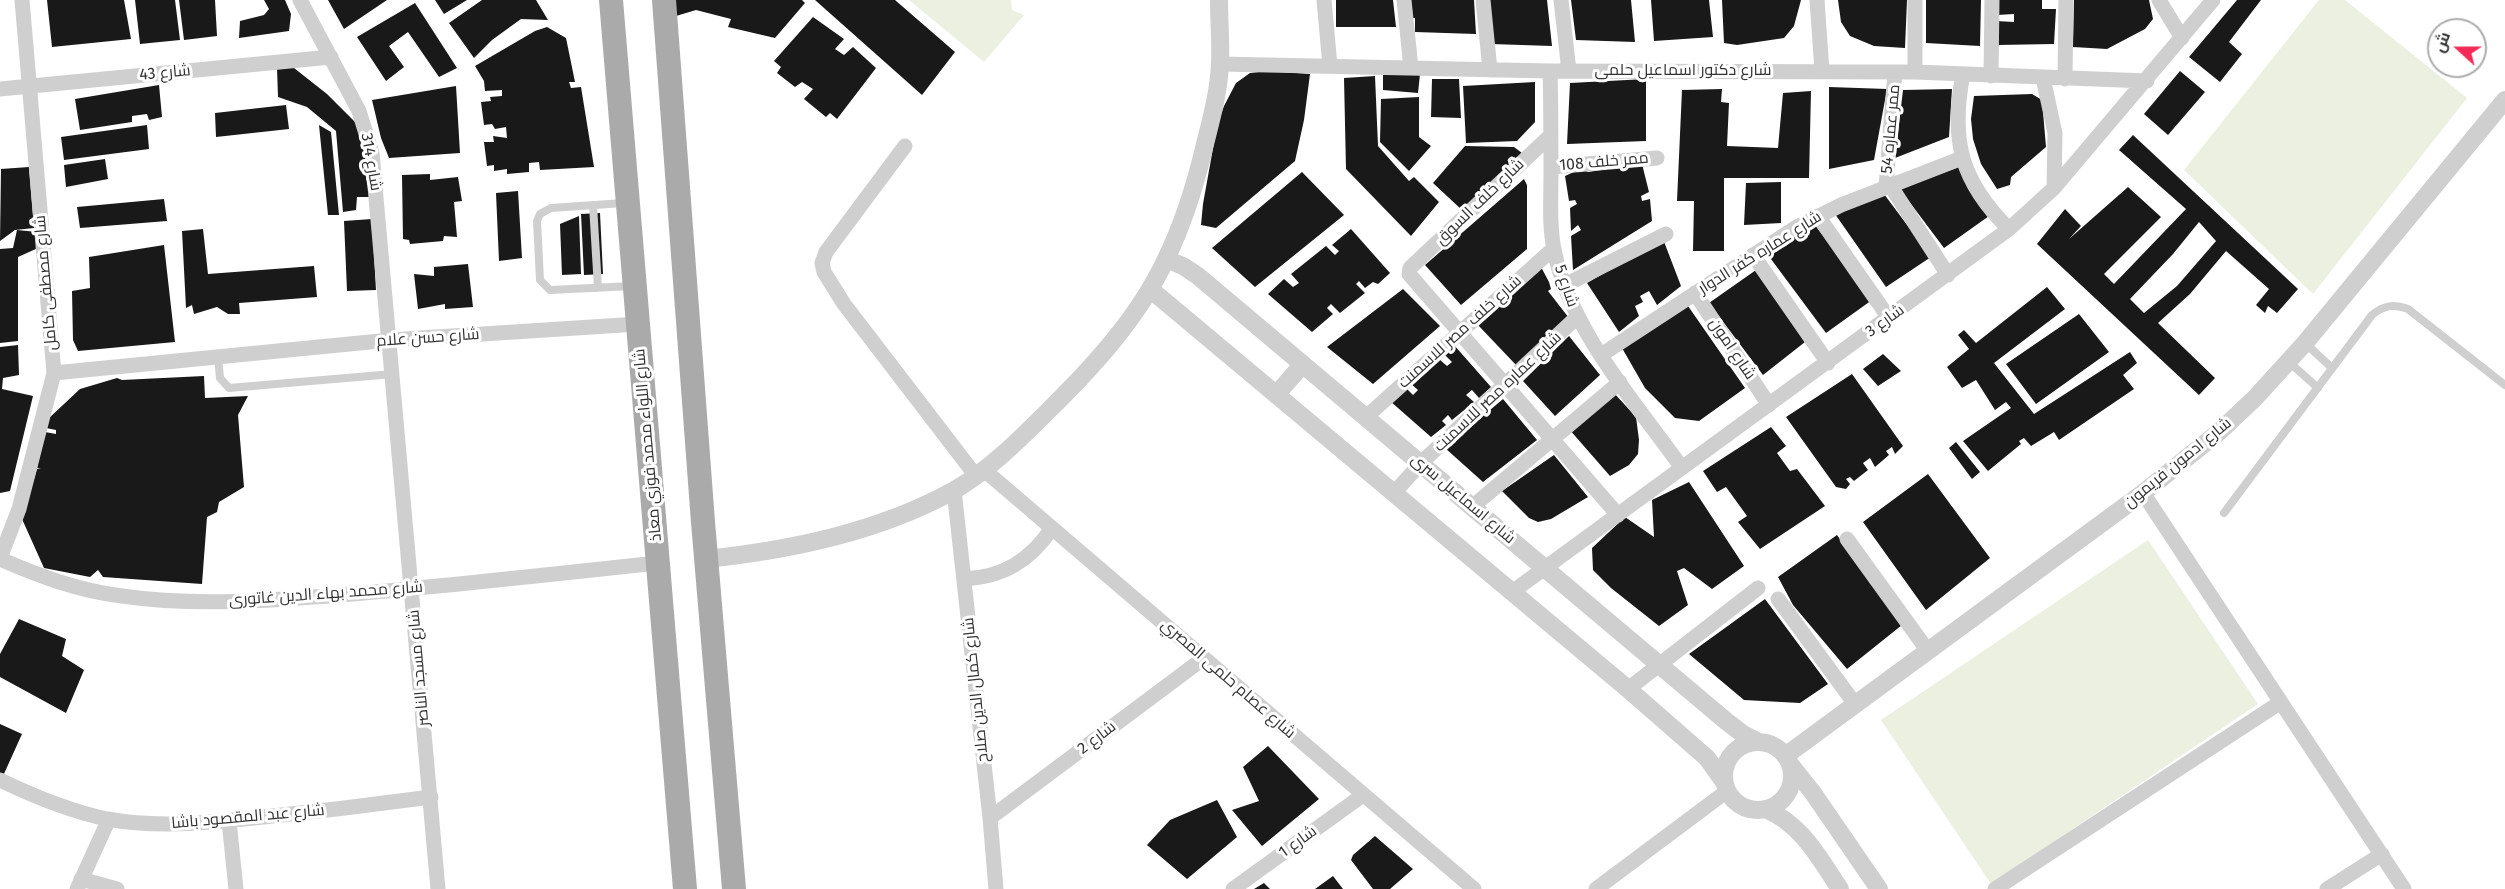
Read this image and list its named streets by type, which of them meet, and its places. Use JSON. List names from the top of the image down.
{
  "streets": {
    "main road": ["شارع اللواء محمد فوزي معاذ"],
    "street": [
      "شارع دكتور اسماعيل حلمى",
      "شارع 43",
      "ممر عماره 54",
      "شارع 314",
      "ممر خلف 108",
      "شارع خلف السوق",
      "شارع عماره كفر الدوار",
      "شارع مصطفى كامل",
      "شارع 5",
      "شارع 3",
      "شارع خلف مصر للاسمنت",
      "شارع حسن علام",
      "شارع امون",
      "شارع عماره مصر للاسمنت",
      "شارع ادمون فريمون",
      "شارع اسماعيل سرى",
      "شارع محمد بهاء الدين غاتورى",
      "شارع مسجد الناصر",
      "شارع عصام حلمى المصري",
      "شارع كمال الدين صلاح",
      "شارع 2",
      "شارع عبد المقصود باشا",
      "شارع 1"
    ]
  },
  "crossings": [
    ["شارع دكتور اسماعيل حلمى", "ممر عماره 54"],
    ["شارع دكتور اسماعيل حلمى", "شارع 5"],
    ["شارع دكتور اسماعيل حلمى", "شارع 3"],
    ["شارع 43", "شارع 314"],
    ["شارع 43", "شارع مصطفى كامل"],
    ["ممر عماره 54", "شارع عماره كفر الدوار"],
    ["شارع 314", "شارع حسن علام"],
    ["شارع 314", "شارع مسجد الناصر"],
    ["ممر خلف 108", "شارع 5"],
    ["شارع خلف السوق", "شارع 5"],
    ["شارع خلف السوق", "شارع خلف مصر للاسمنت"],
    ["شارع عماره كفر الدوار", "شارع 5"],
    ["شارع عماره كفر الدوار", "شارع امون"],
    ["شارع مصطفى كامل", "شارع حسن علام"],
    ["شارع مصطفى كامل", "شارع محمد بهاء الدين غاتورى"],
    ["شارع 5", "شارع 3"],
    ["شارع 5", "شارع خلف مصر للاسمنت"],
    ["شارع 5", "شارع عماره مصر للاسمنت"],
    ["شارع 3", "شارع امون"],
    ["شارع 3", "شارع اسماعيل سرى"],
    ["شارع خلف مصر للاسمنت", "شارع اسماعيل سرى"],
    ["شارع حسن علام", "شارع اللواء محمد فوزي معاذ"],
    ["شارع حسن علام", "شارع مسجد الناصر"],
    ["شارع عماره مصر للاسمنت", "شارع اسماعيل سرى"],
    ["شارع اللواء محمد فوزي معاذ", "شارع محمد بهاء الدين غاتورى"],
    ["شارع ادمون فريمون", "شارع اسماعيل سرى"],
    ["شارع محمد بهاء الدين غاتورى", "شارع مسجد الناصر"],
    ["شارع مسجد الناصر", "شارع عبد المقصود باشا"],
    ["شارع عصام حلمى المصري", "شارع 2"],
    ["شارع عصام حلمى المصري", "شارع 1"],
    ["شارع كمال الدين صلاح", "شارع 2"]
  ],
  "north": "left"
}
